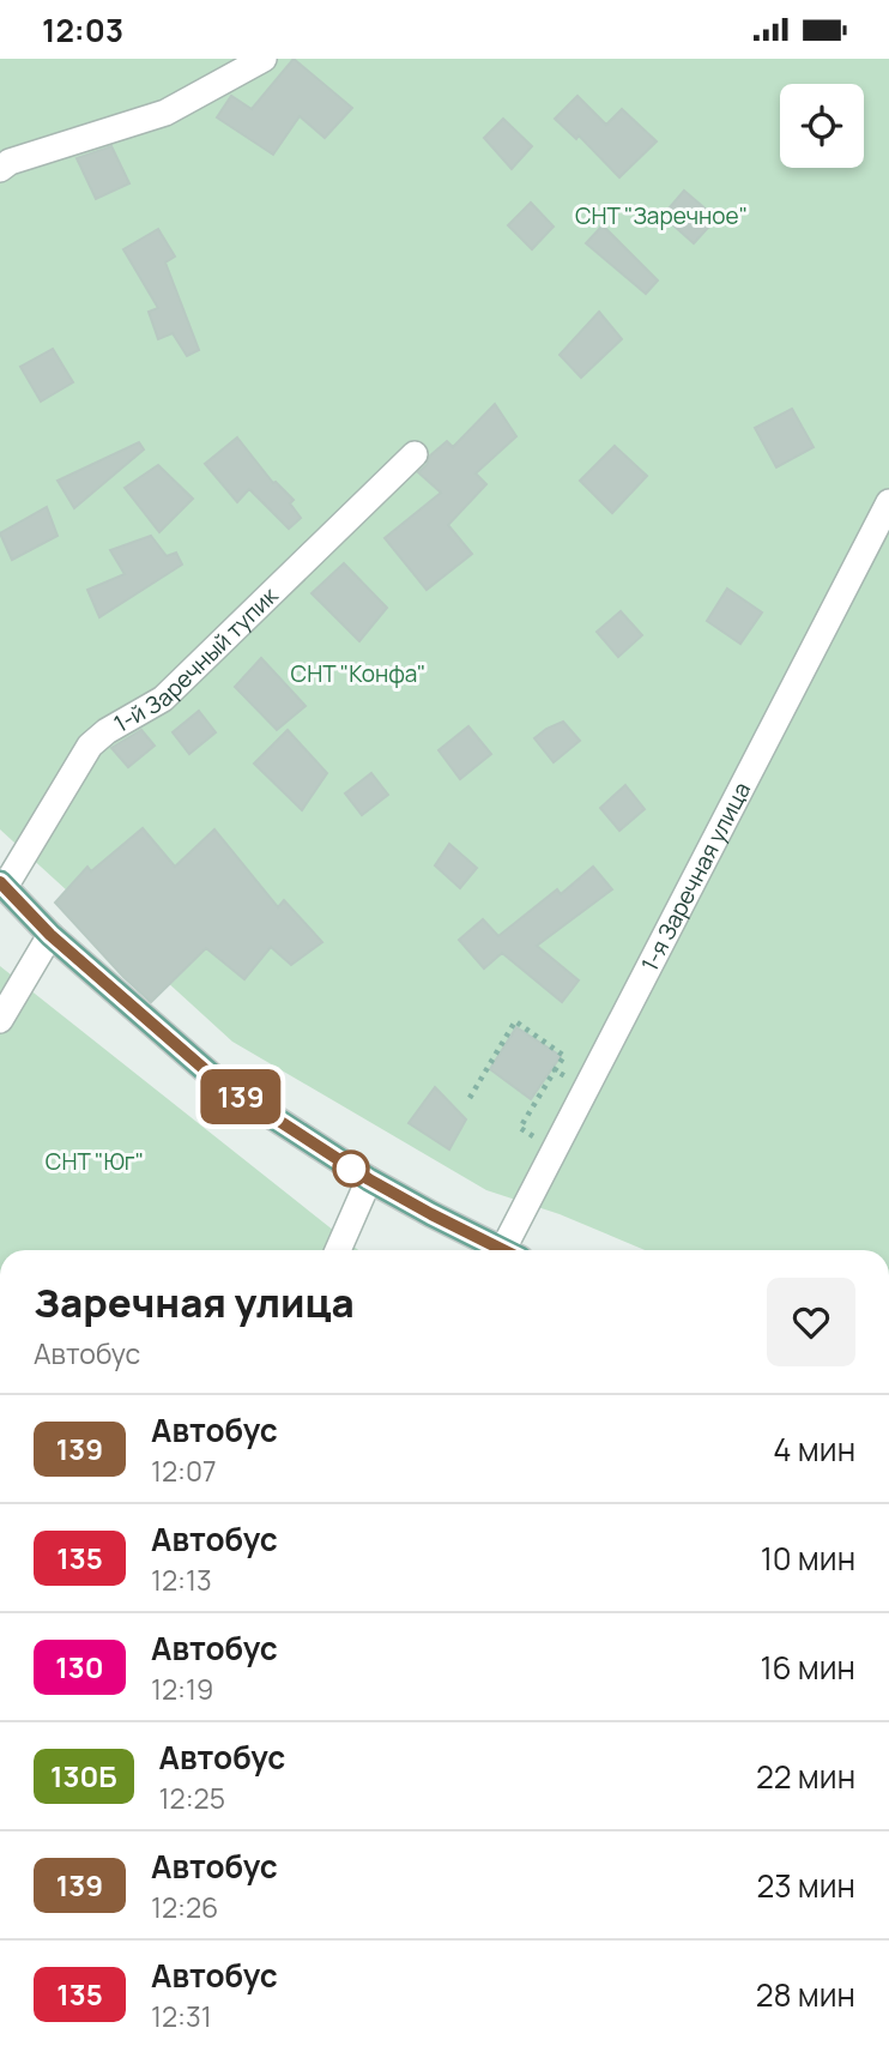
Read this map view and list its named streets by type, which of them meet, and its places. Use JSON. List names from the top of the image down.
{
  "streets": {
    "street": ["1-й Заречный тупик", "1-я Заречная улица"]
  },
  "parks": ["СНТ \"Заречное\"", "СНТ \"Конфа\"", "СНТ \"Юг\""],
  "lines": ["bus line 139"],
  "page": {
    "status": "12:03",
    "on_map": "139",
    "heading": ["Заречная улица", "Автобус"],
    "list": [
      {
        "mark": "139",
        "name": "Автобус",
        "note": "12:07",
        "value": "4 мин"
      },
      {
        "mark": "135",
        "name": "Автобус",
        "note": "12:13",
        "value": "10 мин"
      },
      {
        "mark": "130",
        "name": "Автобус",
        "note": "12:19",
        "value": "16 мин"
      },
      {
        "mark": "130Б",
        "name": "Автобус",
        "note": "12:25",
        "value": "22 мин"
      },
      {
        "mark": "139",
        "name": "Автобус",
        "note": "12:26",
        "value": "23 мин"
      },
      {
        "mark": "135",
        "name": "Автобус",
        "note": "12:31",
        "value": "28 мин"
      }
    ]
  }
}
